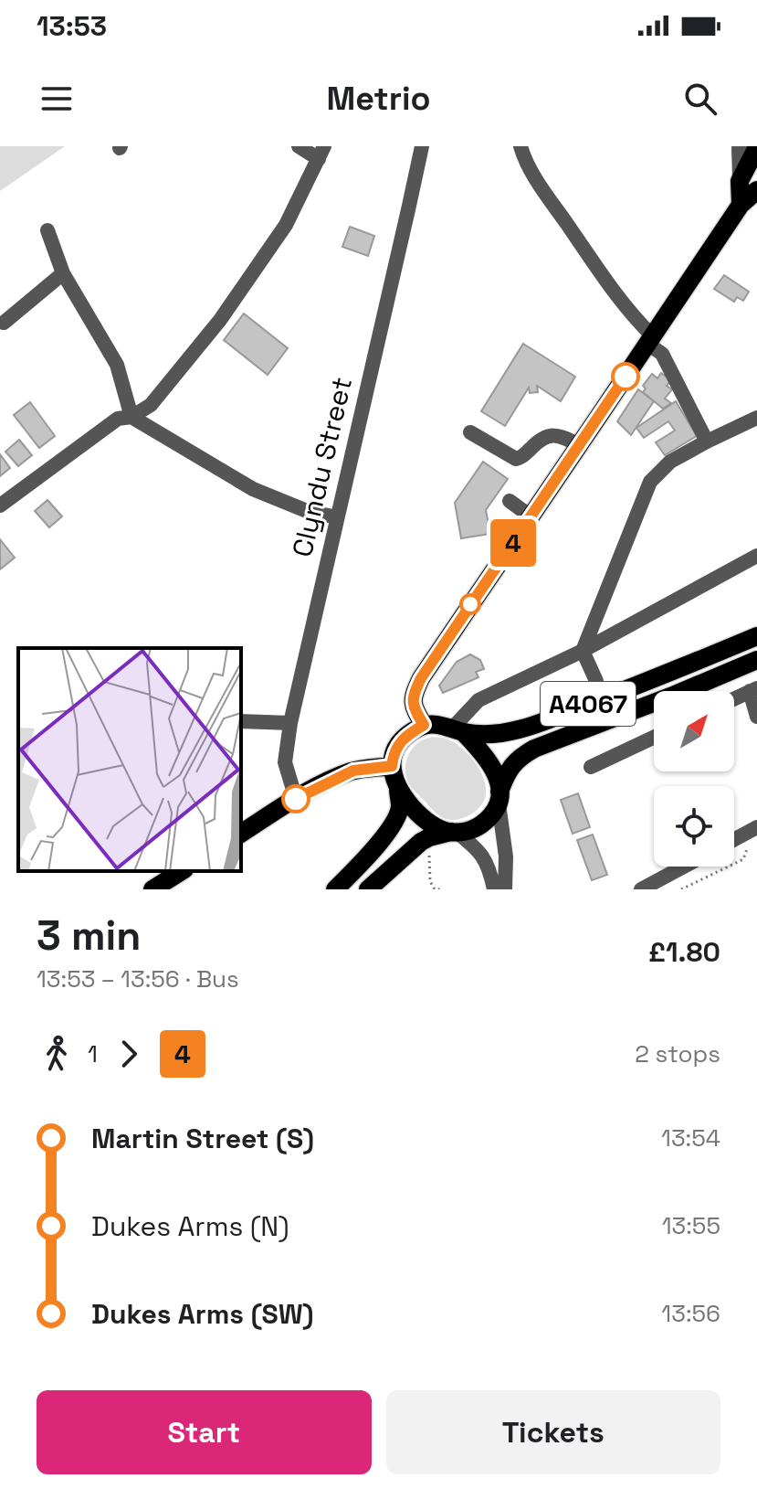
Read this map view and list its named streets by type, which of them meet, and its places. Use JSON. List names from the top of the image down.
{
  "streets": {
    "main road": ["A4067"],
    "street": ["Clyndu Street"]
  },
  "lines": ["bus line 4"],
  "north": "top right",
  "page": {
    "status": "13:53",
    "header": "Metrio",
    "on_map": "4",
    "heading": ["3 min", "13:53 – 13:56 · Bus", "£1.80"],
    "legs": ["1", "4", "2 stops"],
    "list": [
      {
        "name": "Martin Street (S)",
        "value": "13:54"
      },
      {
        "name": "Dukes Arms (N)",
        "value": "13:55"
      },
      {
        "name": "Dukes Arms (SW)",
        "value": "13:56"
      }
    ],
    "buttons": ["Start", "Tickets"]
  }
}
